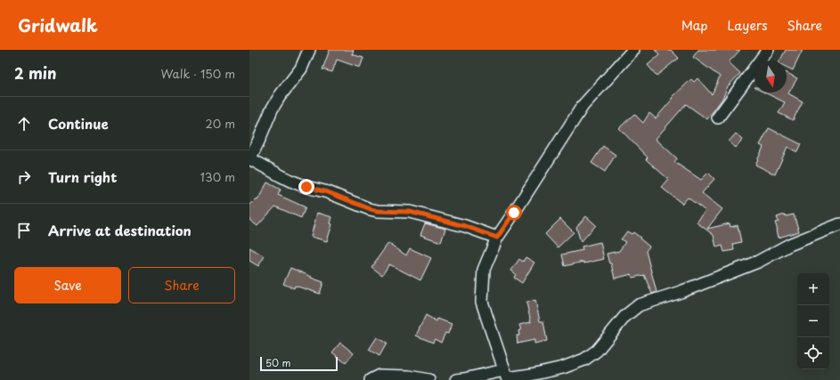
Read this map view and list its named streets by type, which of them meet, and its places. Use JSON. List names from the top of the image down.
{
  "scale_bar": "50 m",
  "north": "bottom",
  "page": {
    "header": "Gridwalk",
    "nav": ["Map", "Layers", "Share"],
    "heading": ["2 min", "Walk · 150 m"],
    "list": [
      ["Continue", "20 m"],
      ["Turn right", "130 m"],
      "Arrive at destination"
    ],
    "buttons": ["Save", "Share"],
    "map_buttons": ["+", "−"],
    "scale": "50 m"
  }
}
